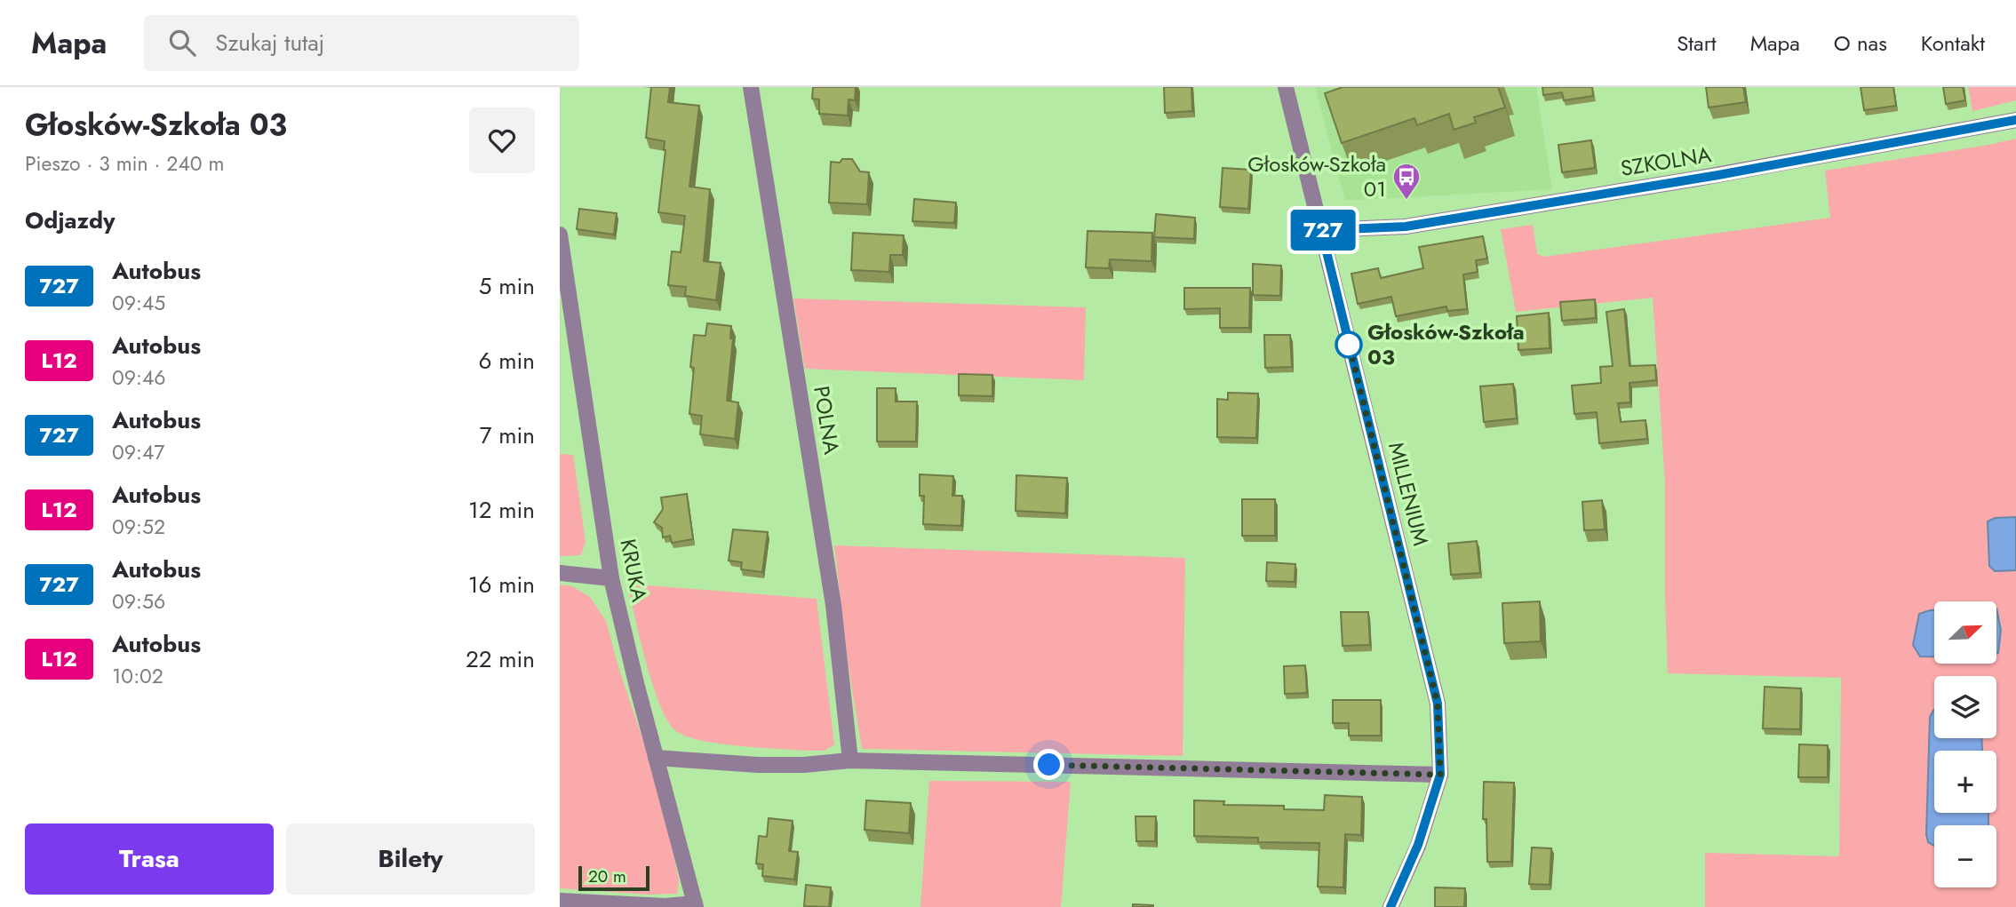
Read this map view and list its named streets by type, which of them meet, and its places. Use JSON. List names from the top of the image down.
{
  "streets": {
    "street": [
      "SZKOLNA",
      "POLNA",
      "MILLENIUM",
      "KRUKA"
    ]
  },
  "crossings": [
    ["SZKOLNA", "MILLENIUM"]
  ],
  "places": {
    "bus stop": ["Głosków-Szkoła 01"],
    "other": ["Głosków-Szkoła 03"]
  },
  "lines": ["bus line 727"],
  "scale_bar": "20 m",
  "north": "top right",
  "page": {
    "header": "Mapa",
    "search": "Szukaj tutaj",
    "nav": [
      "Start",
      "Mapa",
      "O nas",
      "Kontakt"
    ],
    "heading": [
      ["Głosków-Szkoła 03", "Pieszo · 3 min · 240 m"],
      "Odjazdy"
    ],
    "on_map": "727",
    "list": [
      {
        "mark": "727",
        "name": "Autobus",
        "note": "09:45",
        "value": "5 min"
      },
      {
        "mark": "L12",
        "name": "Autobus",
        "note": "09:46",
        "value": "6 min"
      },
      {
        "mark": "727",
        "name": "Autobus",
        "note": "09:47",
        "value": "7 min"
      },
      {
        "mark": "L12",
        "name": "Autobus",
        "note": "09:52",
        "value": "12 min"
      },
      {
        "mark": "727",
        "name": "Autobus",
        "note": "09:56",
        "value": "16 min"
      },
      {
        "mark": "L12",
        "name": "Autobus",
        "note": "10:02",
        "value": "22 min"
      }
    ],
    "map_buttons": ["+", "−"],
    "buttons": ["Trasa", "Bilety"],
    "scale": "20 m"
  }
}
